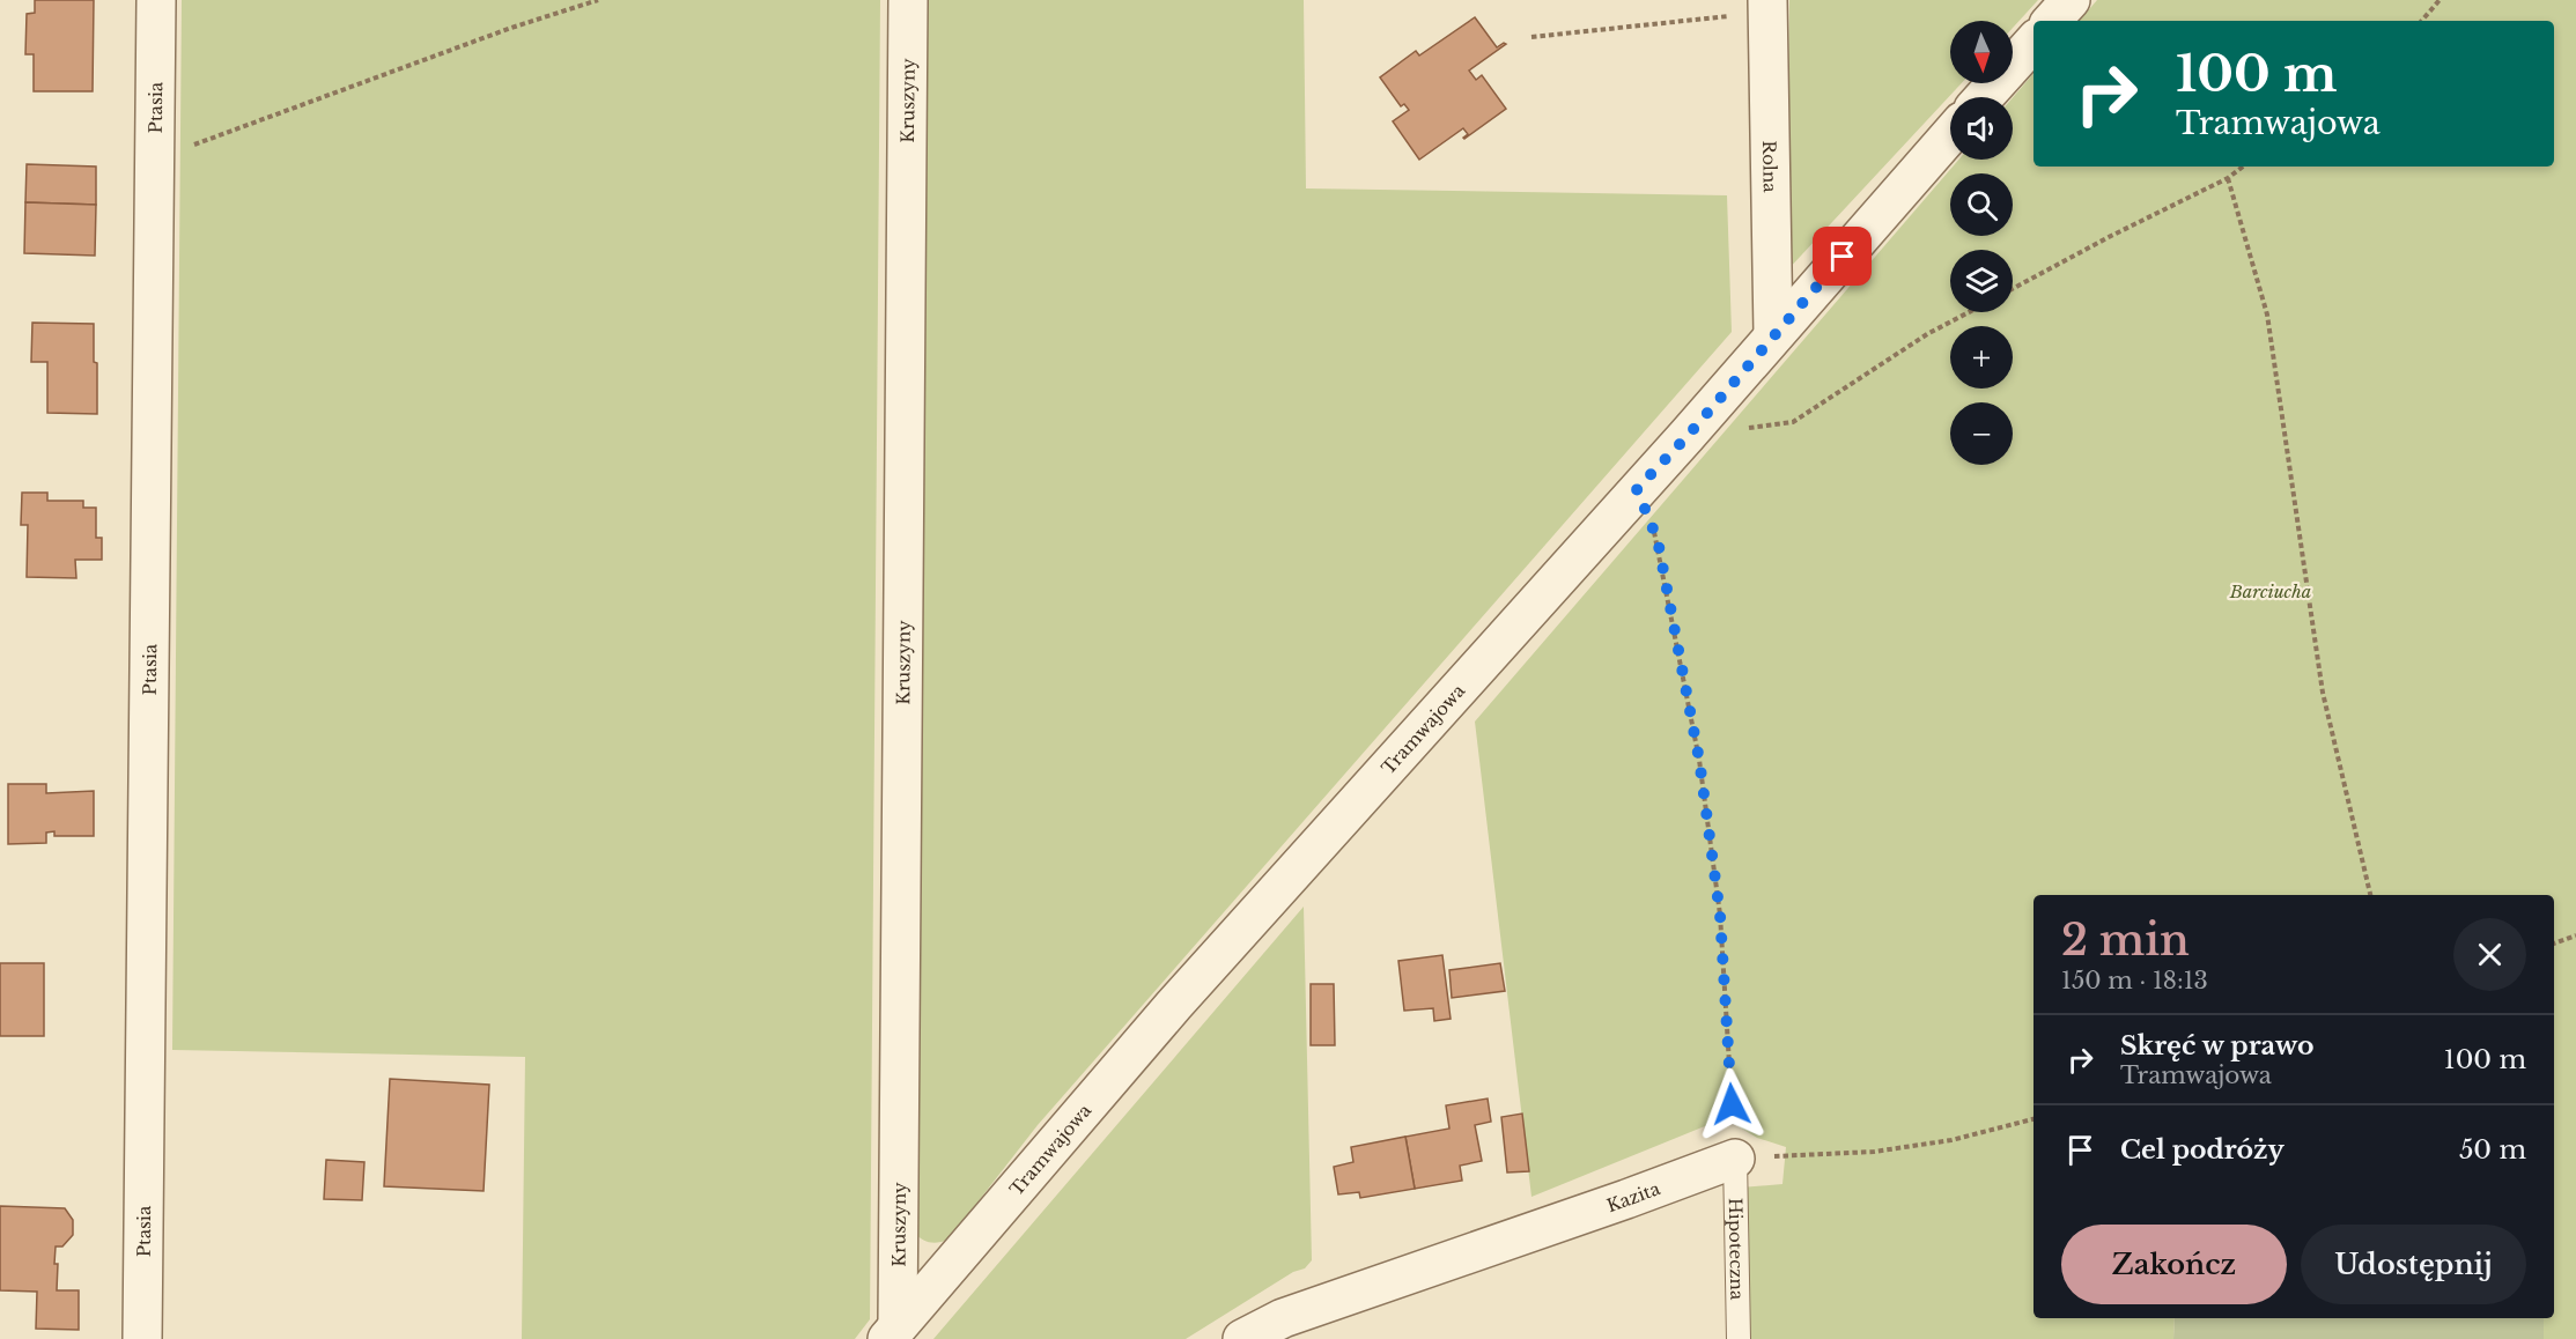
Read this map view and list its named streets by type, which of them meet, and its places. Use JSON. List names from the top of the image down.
{
  "streets": {
    "street": [
      "Kruszyny",
      "Ptasia",
      "Rolna",
      "Tramwajowa",
      "Kazita"
    ],
    "lane": ["Hipoteczna"]
  },
  "crossings": [
    ["Kruszyny", "Tramwajowa"],
    ["Rolna", "Tramwajowa"],
    ["Kazita", "Hipoteczna"]
  ],
  "parks": ["Barciucha"],
  "north": "bottom",
  "page": {
    "map_buttons": ["+", "−"],
    "turn": ["100 m", "Tramwajowa"],
    "heading": ["2 min", "150 m · 18:13"],
    "list": [
      {
        "name": "Skręć w prawo",
        "note": "Tramwajowa",
        "value": "100 m"
      },
      {
        "name": "Cel podróży",
        "value": "50 m"
      }
    ],
    "buttons": ["Zakończ", "Udostępnij"]
  }
}
